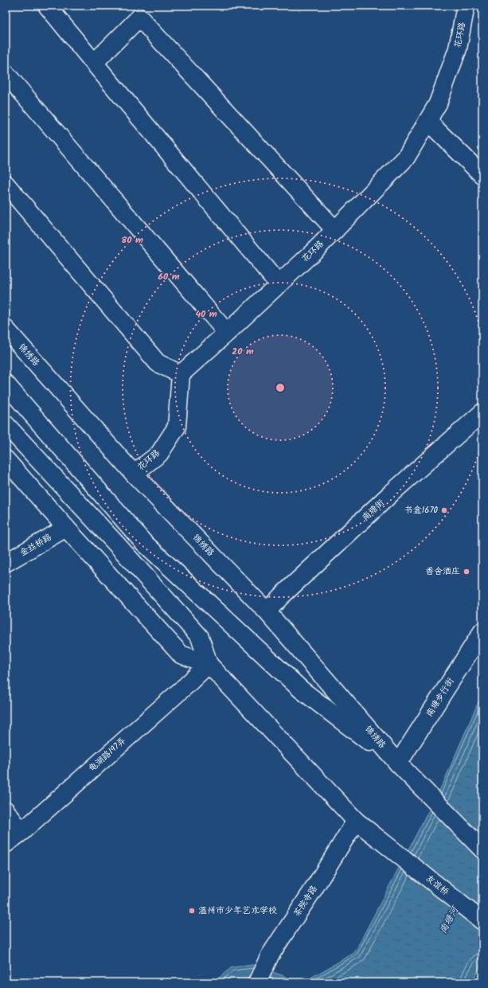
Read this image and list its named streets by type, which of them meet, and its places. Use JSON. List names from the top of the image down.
{
  "streets": {
    "street": [
      "花环路",
      "锦绣路",
      "南塘街",
      "金丝桥路",
      "南塘步行街",
      "龟湖路197弄",
      "友谊桥",
      "茶院寺路"
    ]
  },
  "crossings": [
    ["花环路", "锦绣路"],
    ["锦绣路", "南塘街"],
    ["锦绣路", "南塘步行街"],
    ["友谊桥", "茶院寺路"]
  ],
  "water": ["南塘河"],
  "places": ["书盒1670", "香舍酒庄", "温州市少年艺术学校"],
  "rings": [
    "80 m",
    "60 m",
    "40 m",
    "20 m"
  ]
}
